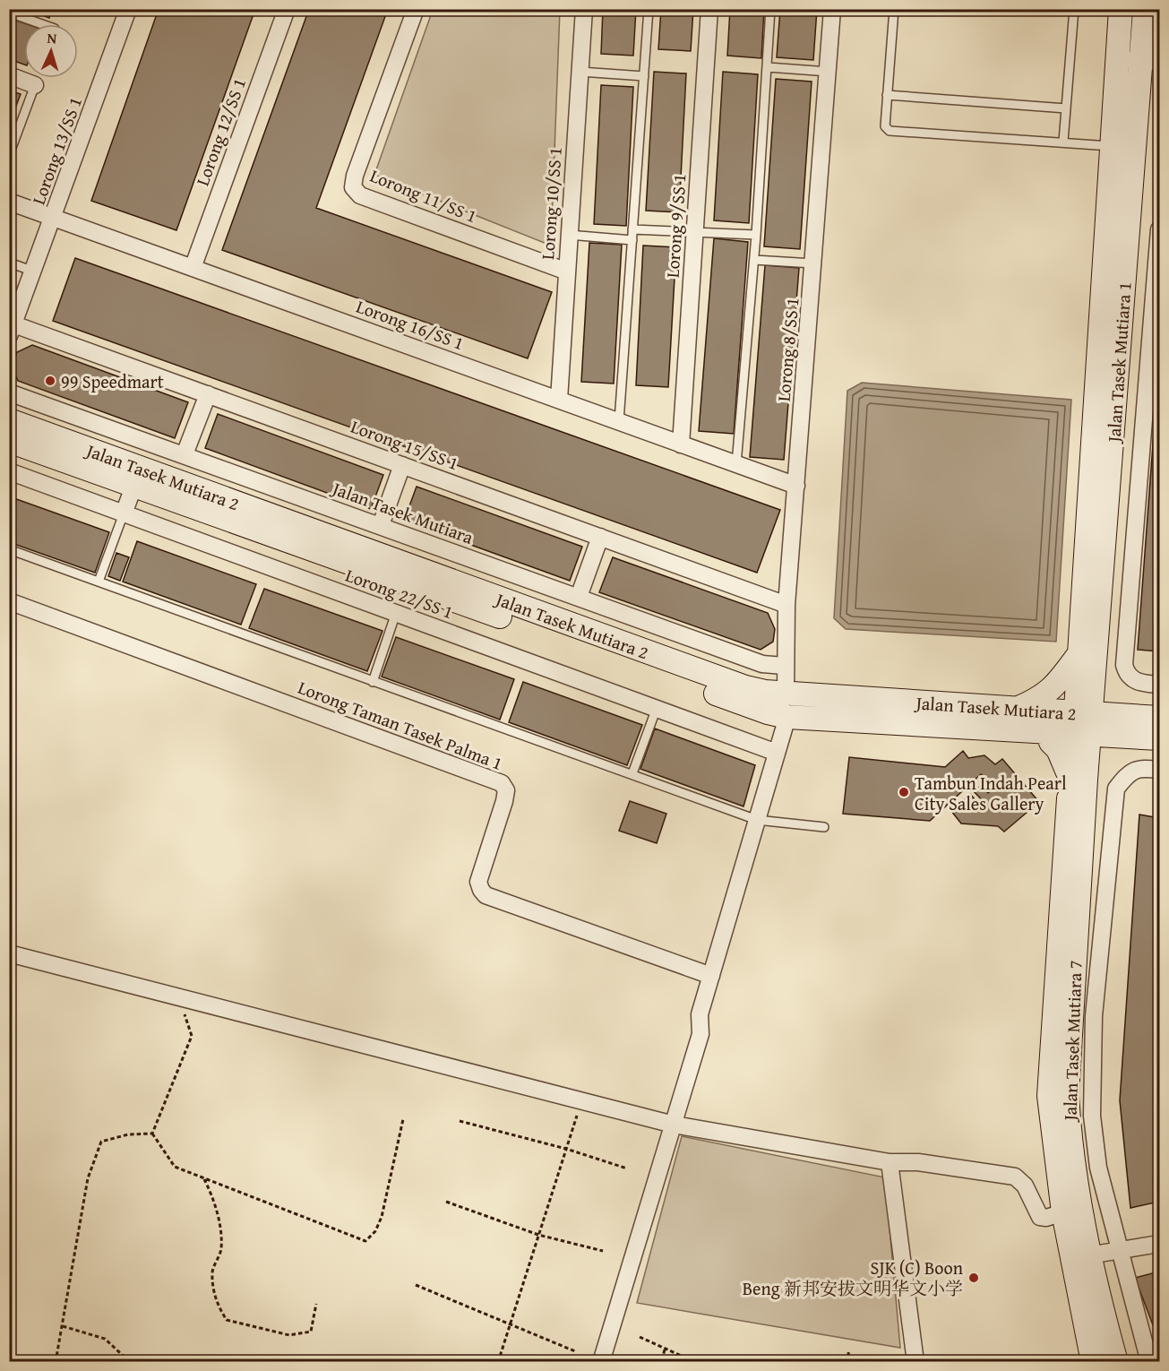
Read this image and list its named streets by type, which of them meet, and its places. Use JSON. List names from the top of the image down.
{
  "streets": {
    "street": [
      "Lorong 12/SS 1",
      "Lorong 13/SS 1",
      "Lorong 11/SS 1",
      "Lorong 10/SS 1",
      "Lorong 9/SS 1",
      "Lorong 16/SS 1",
      "Lorong 8/SS 1",
      "Jalan Tasek Mutiara 1",
      "Lorong 15/SS 1",
      "Jalan Tasek Mutiara 2",
      "Jalan Tasek Mutiara",
      "Lorong 22/SS 1",
      "Lorong Taman Tasek Palma 1",
      "Jalan Tasek Mutiara 7"
    ]
  },
  "crossings": [
    ["Lorong 12/SS 1", "Lorong 16/SS 1"],
    ["Lorong 13/SS 1", "Lorong 16/SS 1"],
    ["Lorong 13/SS 1", "Lorong 15/SS 1"],
    ["Lorong 11/SS 1", "Lorong 10/SS 1"],
    ["Lorong 10/SS 1", "Lorong 16/SS 1"],
    ["Lorong 9/SS 1", "Lorong 16/SS 1"],
    ["Lorong 16/SS 1", "Lorong 8/SS 1"],
    ["Lorong 8/SS 1", "Lorong 15/SS 1"],
    ["Lorong 8/SS 1", "Jalan Tasek Mutiara 2"],
    ["Lorong 8/SS 1", "Jalan Tasek Mutiara"],
    ["Jalan Tasek Mutiara 1", "Jalan Tasek Mutiara 2"],
    ["Jalan Tasek Mutiara 1", "Jalan Tasek Mutiara 7"],
    ["Jalan Tasek Mutiara 2", "Jalan Tasek Mutiara 7"]
  ],
  "places": ["99 Speedmart", "Tambun Indah Pearl City Sales Gallery", "SJK (C) Boon Beng 新邦安拔文明华文小学"],
  "north": "top"
}
